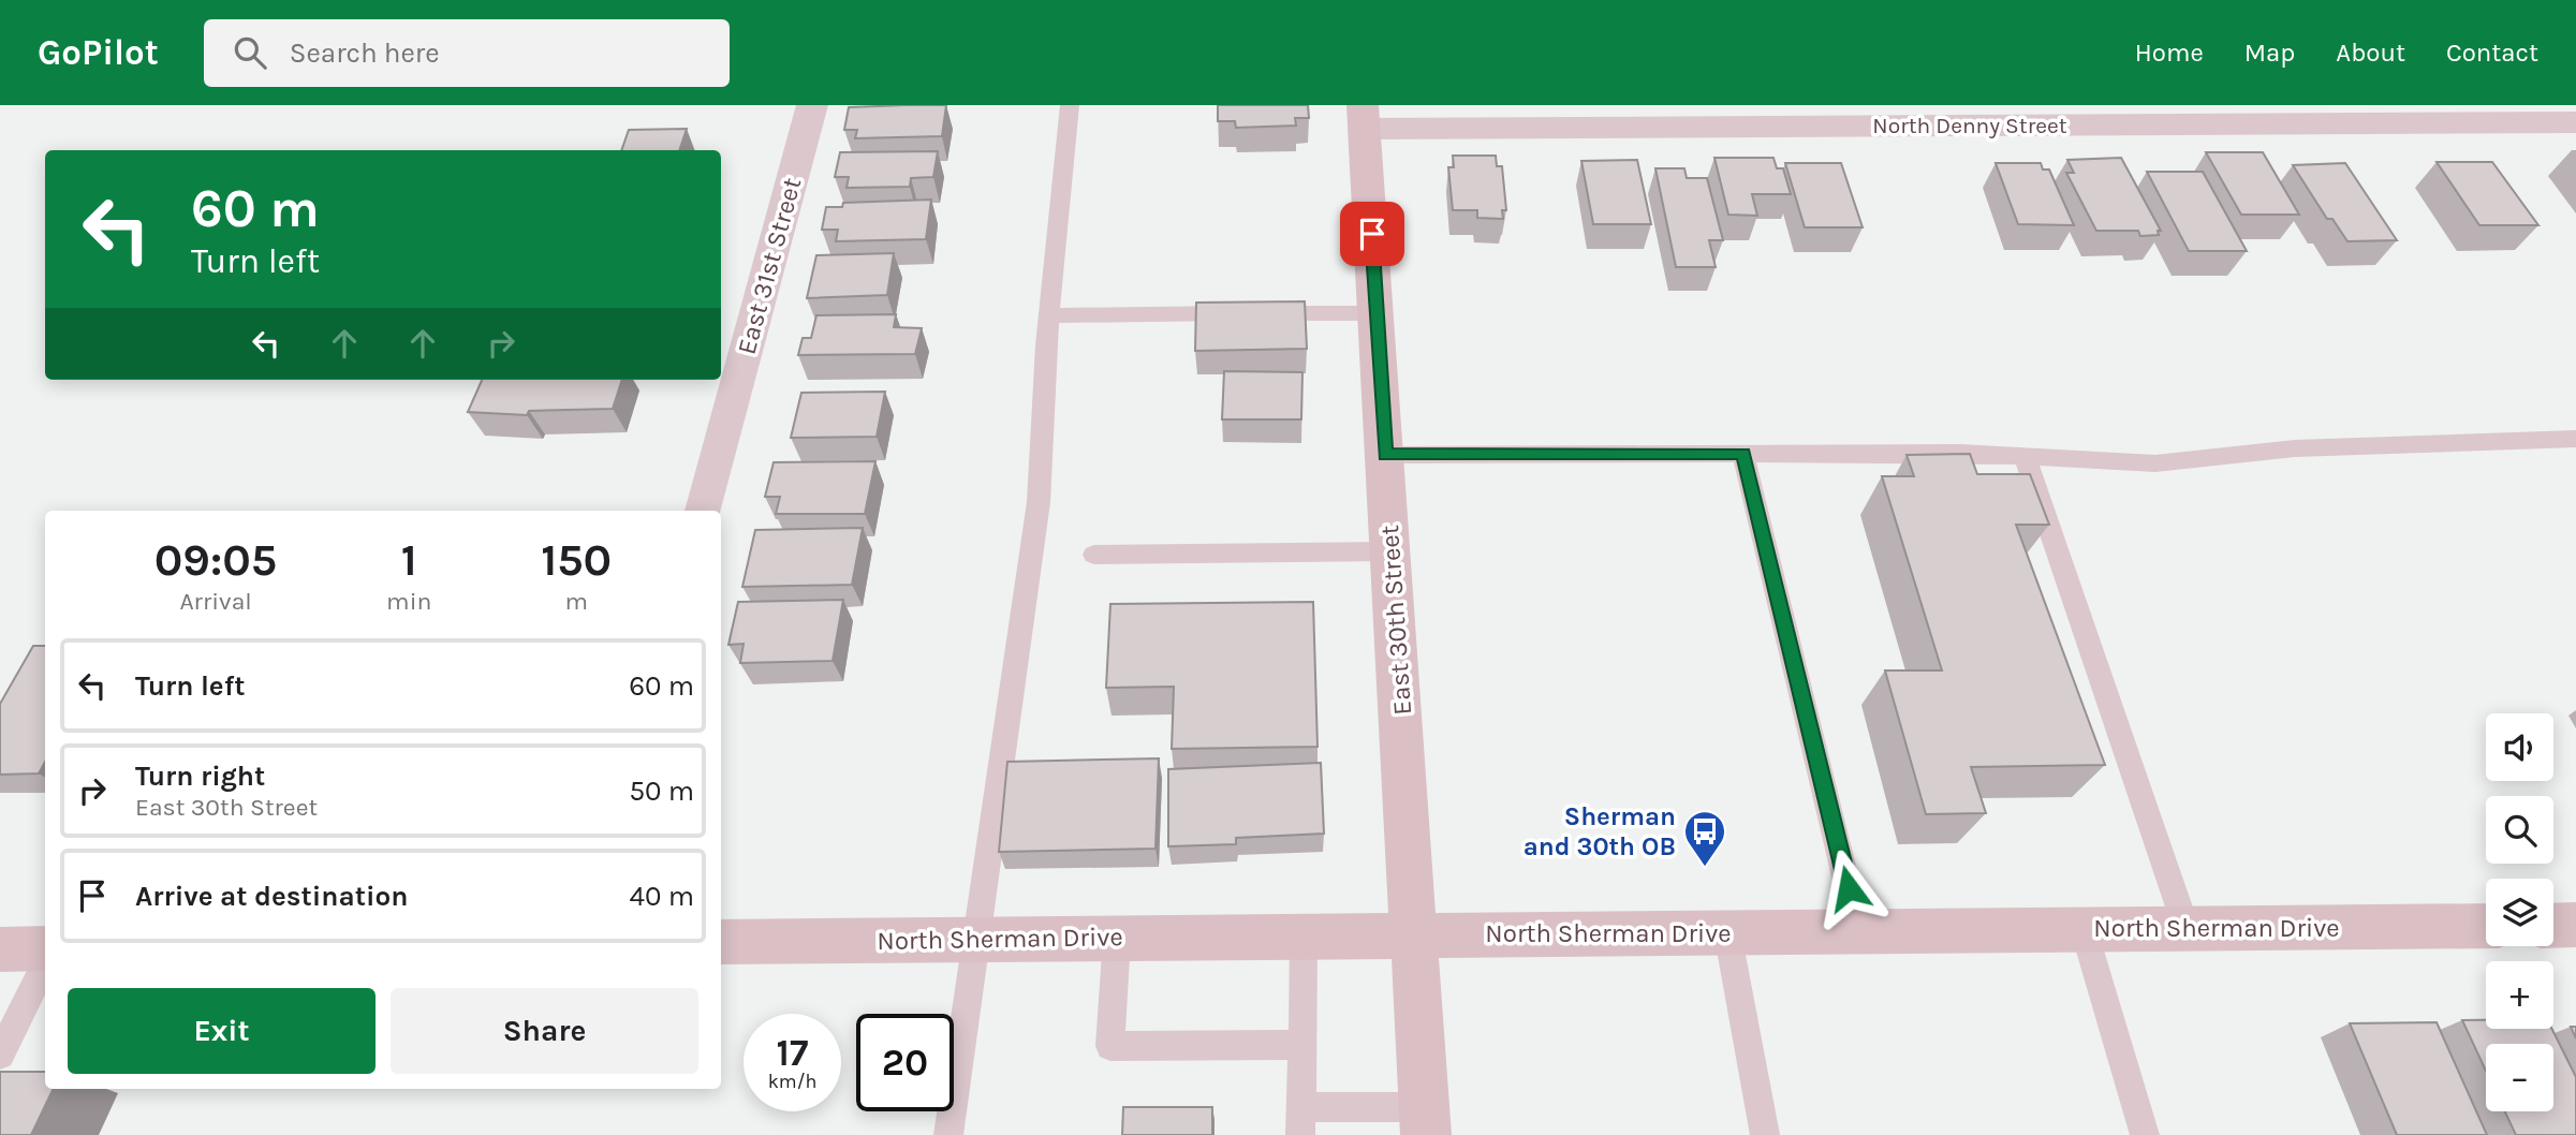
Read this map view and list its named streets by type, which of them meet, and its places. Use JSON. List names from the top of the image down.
{
  "streets": {
    "main road": ["East 30th Street", "North Sherman Drive"],
    "street": ["North Denny Street", "East 31st Street"]
  },
  "crossings": [
    ["North Denny Street", "East 30th Street"],
    ["East 30th Street", "North Sherman Drive"]
  ],
  "places": {
    "bus stop": ["Sherman and 30th OB"]
  },
  "page": {
    "header": "GoPilot",
    "search": "Search here",
    "nav": [
      "Home",
      "Map",
      "About",
      "Contact"
    ],
    "turn": ["60 m", "Turn left"],
    "eta": [
      "09:05",
      "Arrival",
      "1",
      "min",
      "150",
      "m"
    ],
    "list": [
      {
        "name": "Turn left",
        "value": "60 m"
      },
      {
        "name": "Turn right",
        "note": "East 30th Street",
        "value": "50 m"
      },
      {
        "name": "Arrive at destination",
        "value": "40 m"
      }
    ],
    "map_buttons": ["+", "−"],
    "buttons": ["Exit", "Share"],
    "speed": "17 km/h",
    "limit": "20"
  }
}
